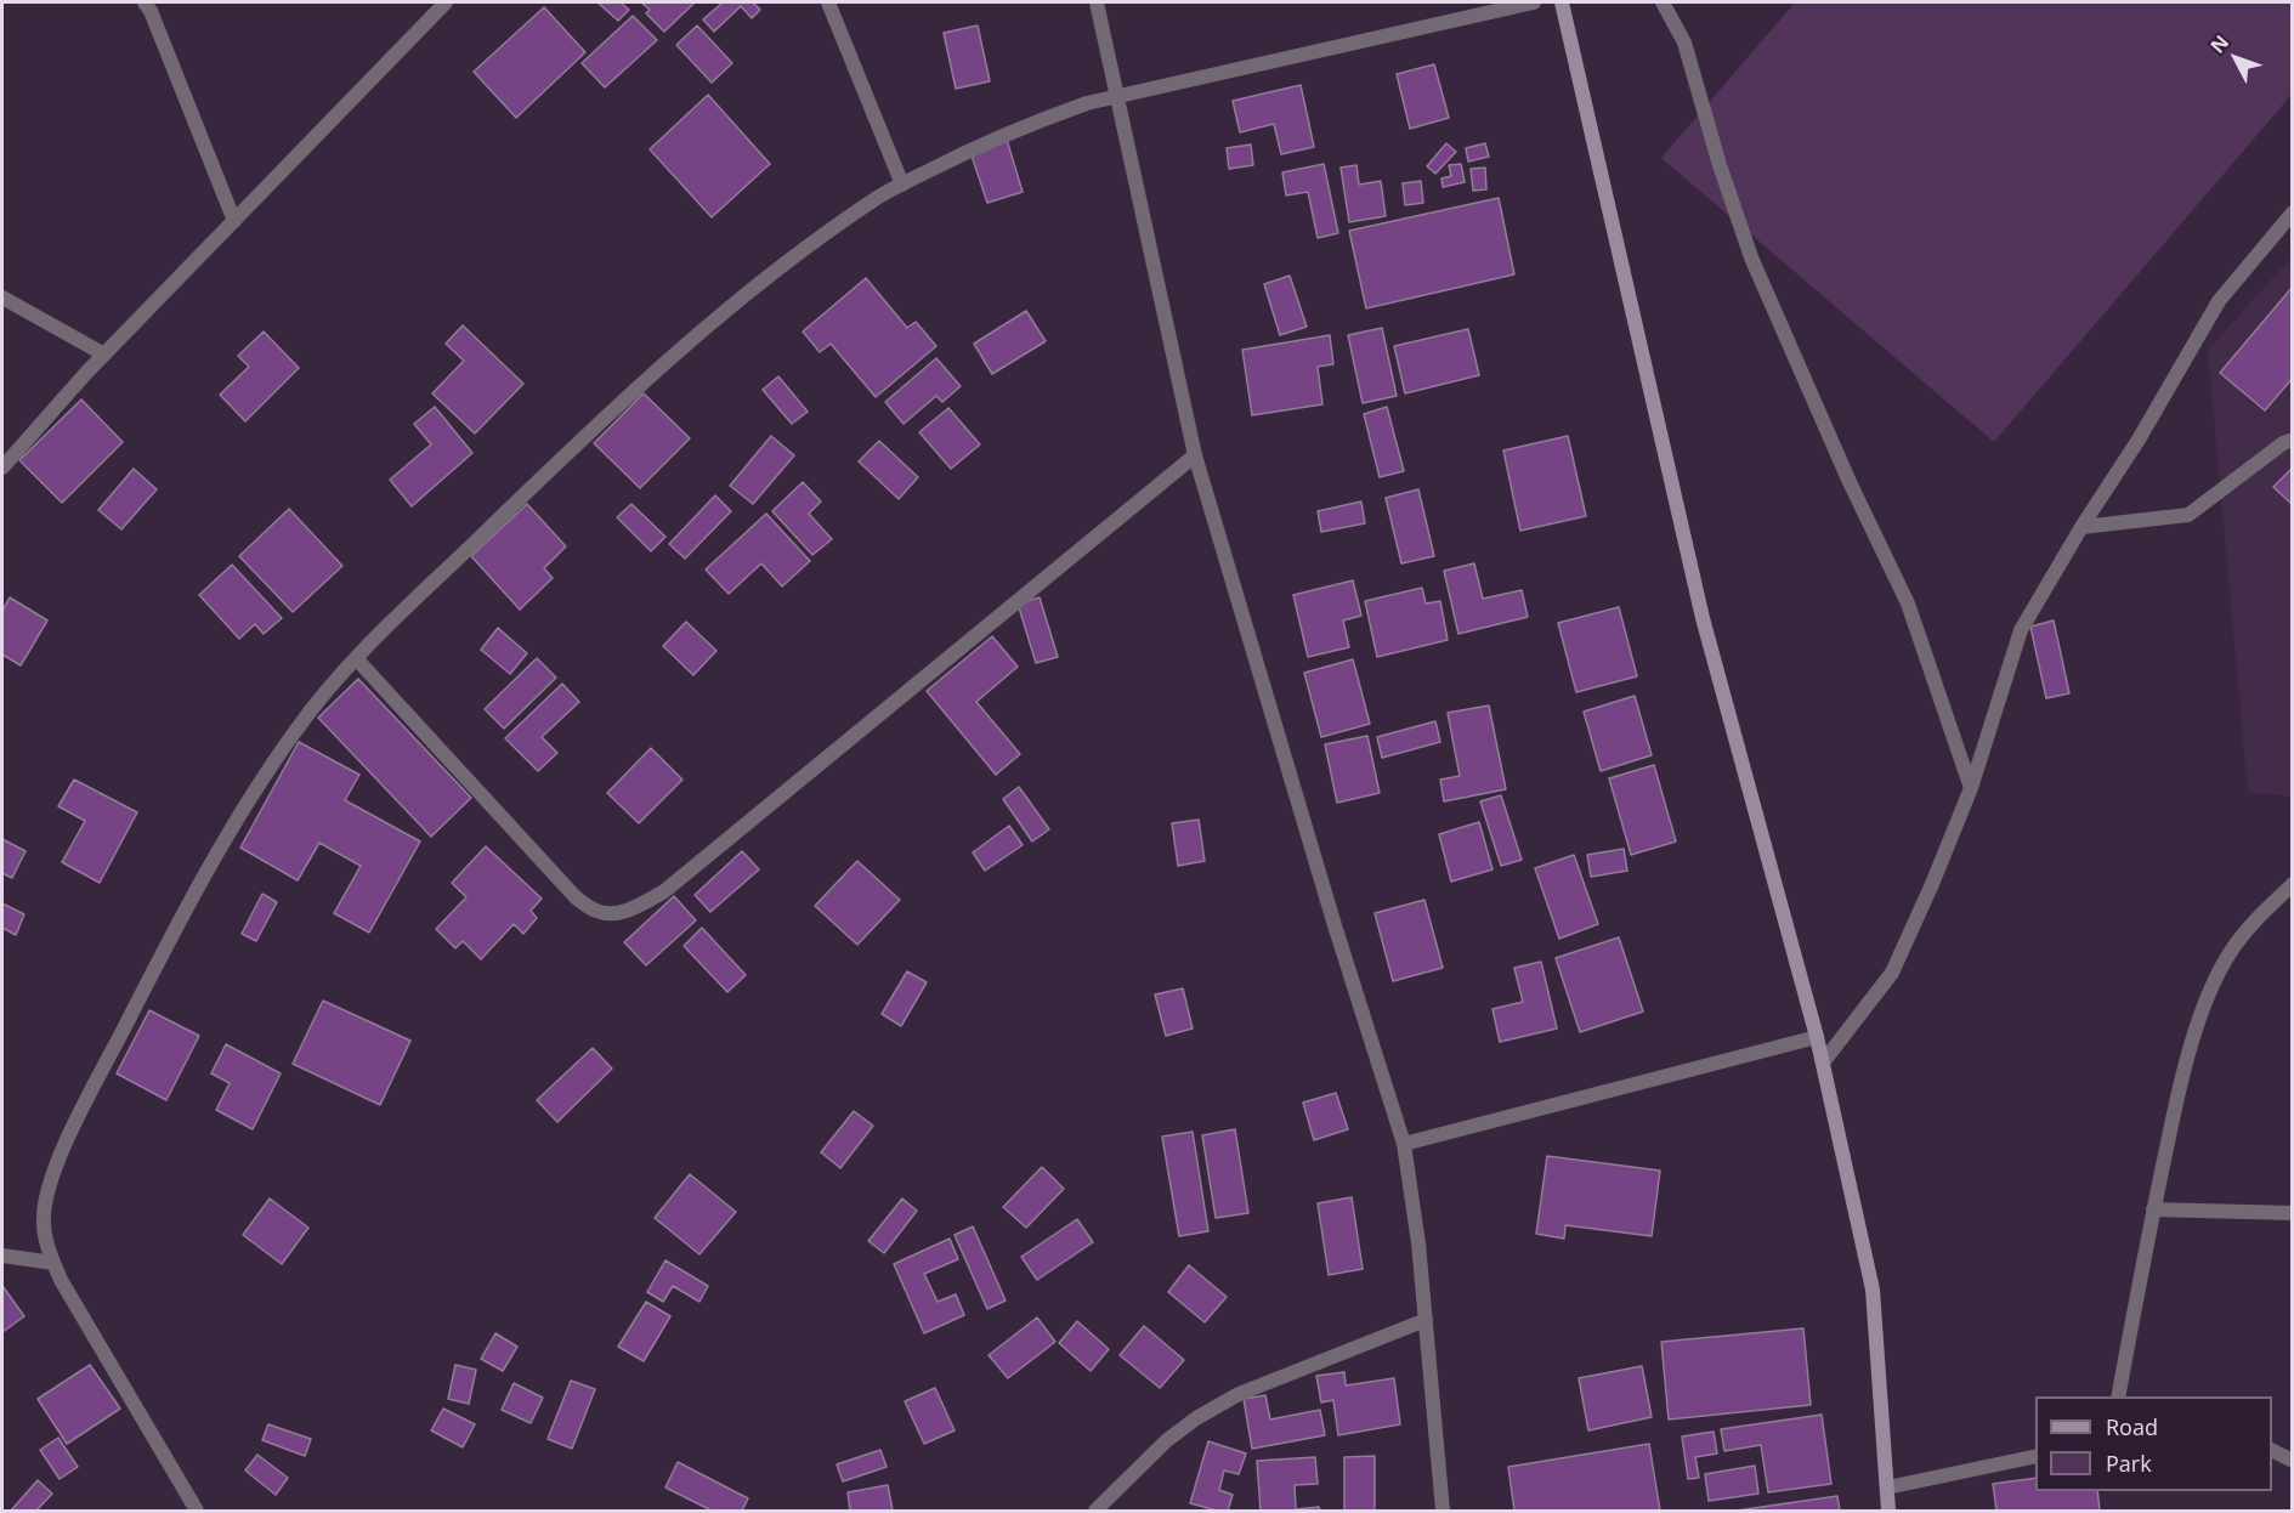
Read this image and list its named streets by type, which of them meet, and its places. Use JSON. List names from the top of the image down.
{
  "legend": ["Road", "Park"],
  "north": "top left"
}
